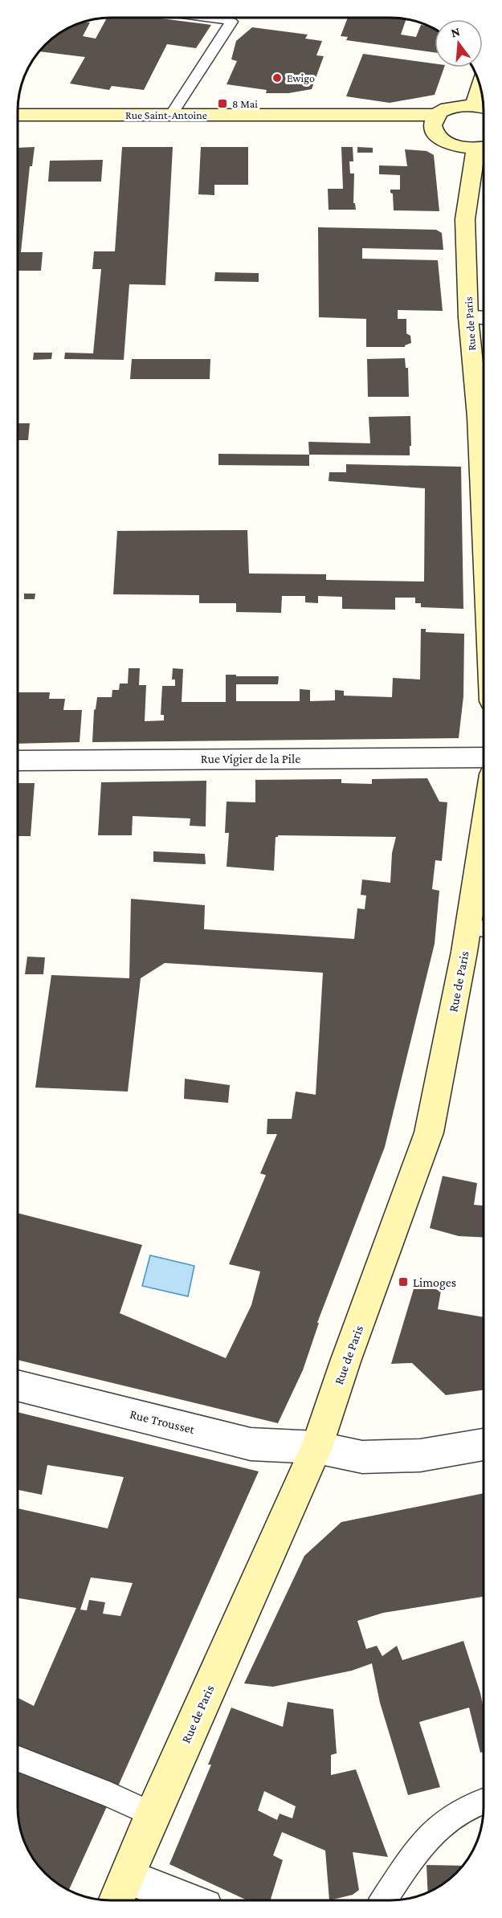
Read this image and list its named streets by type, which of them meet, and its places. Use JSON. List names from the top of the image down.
{
  "streets": {
    "street": [
      "Rue Saint-Antoine",
      "Rue de Paris",
      "Rue Vigier de la Pile",
      "Rue Trousset"
    ]
  },
  "crossings": [
    ["Rue de Paris", "Rue Trousset"]
  ],
  "places": {
    "other": ["Ewigo"],
    "transit": ["8 Mai", "Limoges"]
  },
  "north": "top"
}
